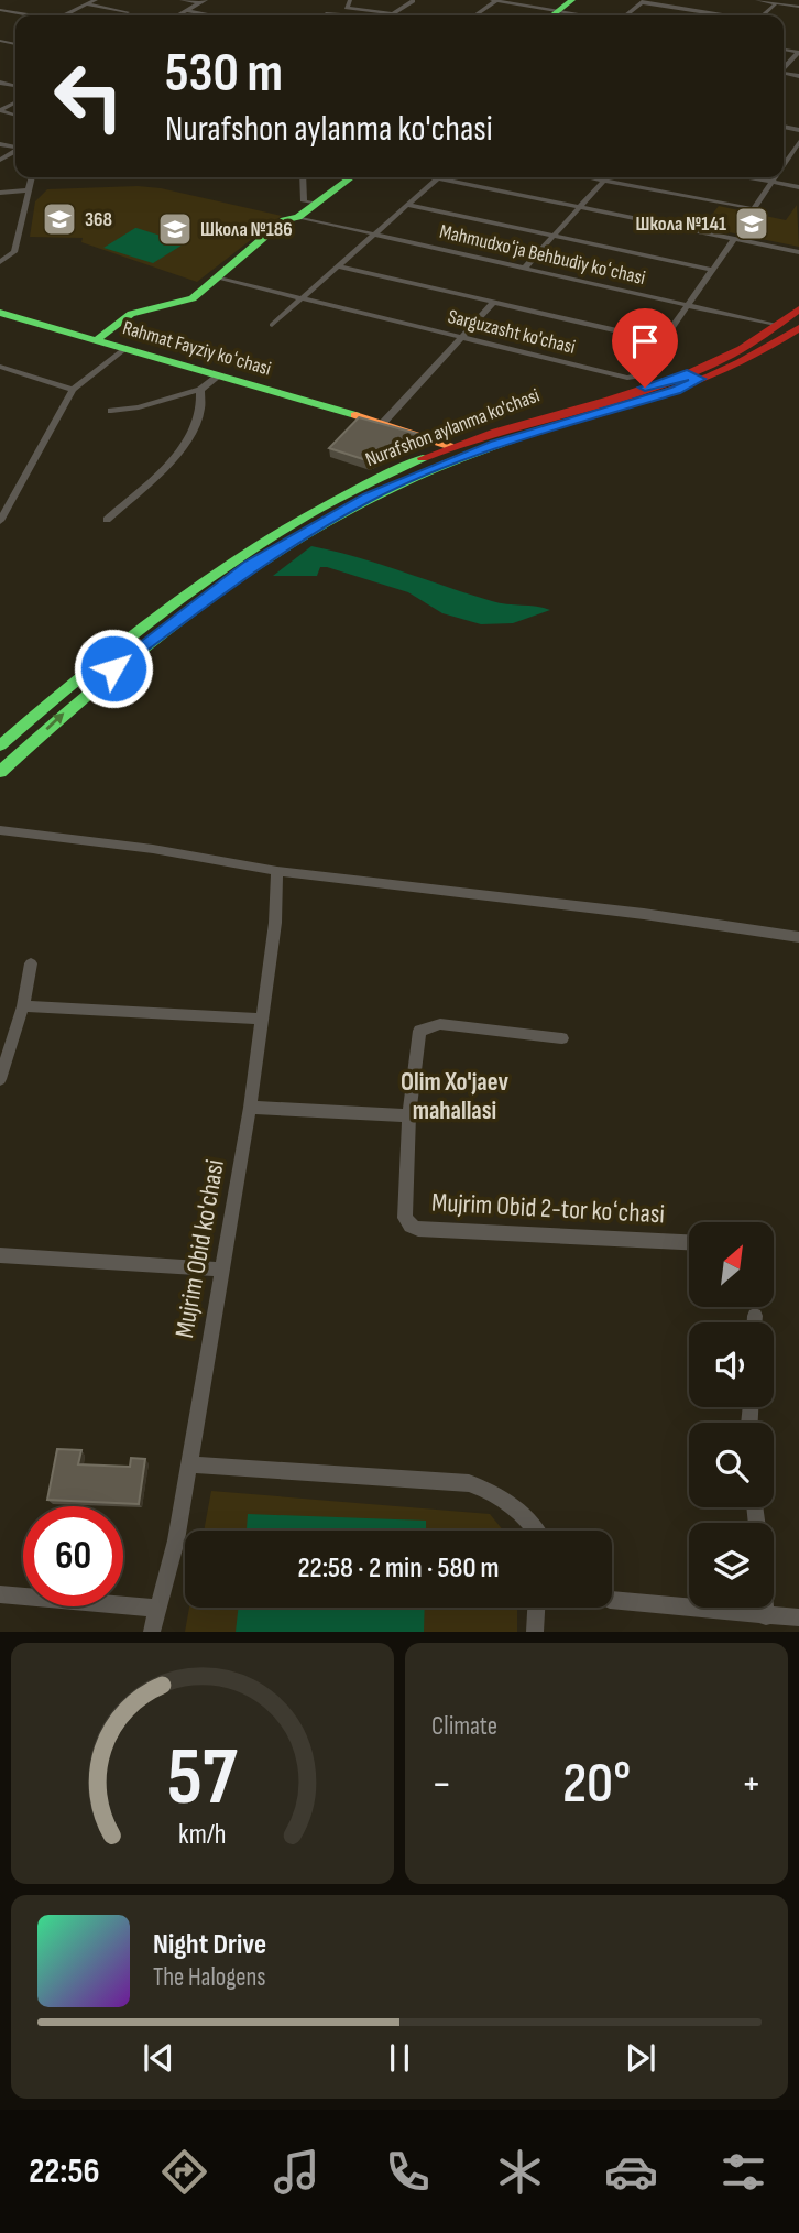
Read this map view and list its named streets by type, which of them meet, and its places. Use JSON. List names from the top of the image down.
{
  "streets": {
    "main road": ["Rahmat Fayziy koʻchasi", "Nurafshon aylanma ko'chasi"],
    "street": [
      "Mahmudxoʻja Behbudiy koʻchasi",
      "Sarguzasht ko'chasi",
      "Mujrim Obid 2-tor koʻchasi",
      "Mujrim Obid ko'chasi"
    ]
  },
  "crossings": [
    ["Mahmudxoʻja Behbudiy koʻchasi", "Sarguzasht ko'chasi"],
    ["Mahmudxoʻja Behbudiy koʻchasi", "Nurafshon aylanma ko'chasi"],
    ["Rahmat Fayziy koʻchasi", "Nurafshon aylanma ko'chasi"]
  ],
  "districts": ["Olim Xo'jaev mahallasi"],
  "places": {
    "school or university": ["368", "Школа №141", "Школа №186"]
  },
  "north": "top right",
  "page": {
    "turn": ["530 m", "Nurafshon aylanma ko'chasi"],
    "limit": "60",
    "trip": "22:58 · 2 min · 580 m",
    "tile": "Climate",
    "heat": ["−", "20°", "+"],
    "song": ["Night Drive", "The Halogens"],
    "tabs": "22:56",
    "gauge": ["57", "km/h"]
  }
}
